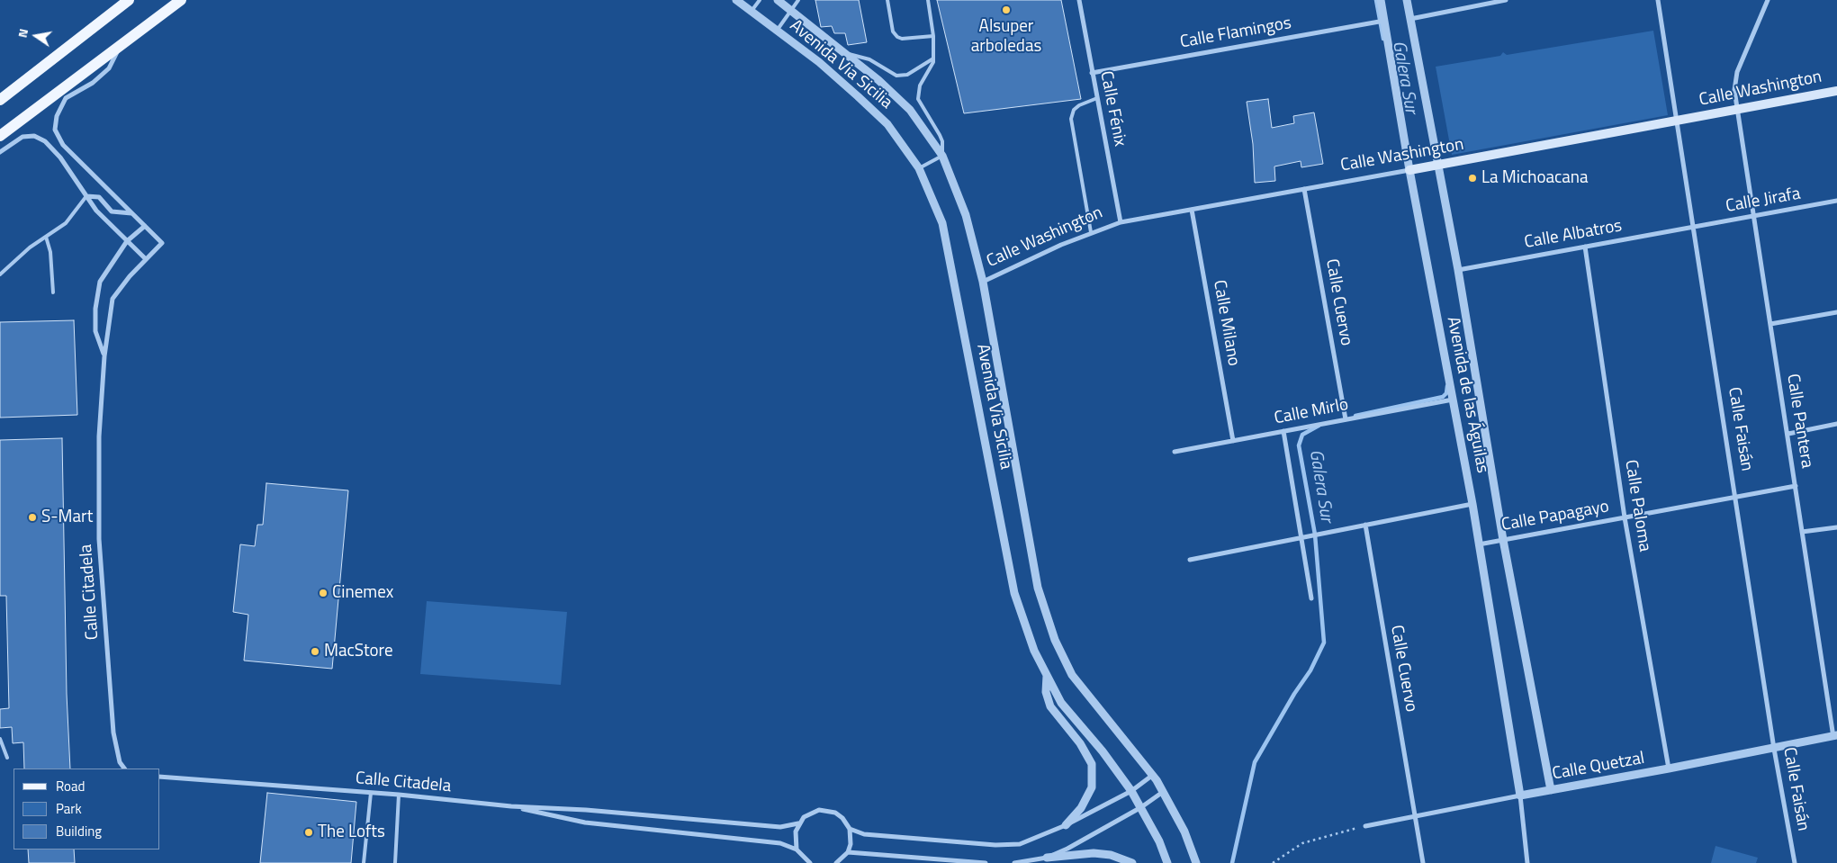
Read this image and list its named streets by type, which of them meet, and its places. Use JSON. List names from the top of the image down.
{
  "streets": {
    "main road": ["Calle Washington"],
    "street": [
      "Calle Flamingos",
      "Avenida Via Sicilia",
      "Calle Fénix",
      "Calle Jirafa",
      "Calle Albatros",
      "Calle Cuervo",
      "Calle Milano",
      "Avenida de las Águilas",
      "Calle Mirlo",
      "Calle Pantera",
      "Calle Faisán",
      "Calle Paloma",
      "Calle Papagayo",
      "Calle Citadela",
      "Calle Quetzal"
    ]
  },
  "crossings": [
    ["Calle Flamingos", "Calle Fénix"],
    ["Calle Flamingos", "Avenida de las Águilas"],
    ["Avenida Via Sicilia", "Calle Washington"],
    ["Calle Washington", "Calle Fénix"],
    ["Calle Washington", "Calle Cuervo"],
    ["Calle Washington", "Calle Milano"],
    ["Calle Washington", "Avenida de las Águilas"],
    ["Calle Washington", "Calle Pantera"],
    ["Calle Washington", "Calle Faisán"],
    ["Calle Jirafa", "Calle Albatros"],
    ["Calle Jirafa", "Calle Pantera"],
    ["Calle Jirafa", "Calle Faisán"],
    ["Calle Albatros", "Avenida de las Águilas"],
    ["Calle Albatros", "Calle Faisán"],
    ["Calle Albatros", "Calle Paloma"],
    ["Calle Cuervo", "Calle Mirlo"],
    ["Calle Cuervo", "Calle Quetzal"],
    ["Calle Milano", "Calle Mirlo"],
    ["Avenida de las Águilas", "Calle Mirlo"],
    ["Avenida de las Águilas", "Calle Papagayo"],
    ["Avenida de las Águilas", "Calle Quetzal"],
    ["Calle Pantera", "Calle Papagayo"],
    ["Calle Pantera", "Calle Quetzal"],
    ["Calle Faisán", "Calle Papagayo"],
    ["Calle Faisán", "Calle Quetzal"],
    ["Calle Paloma", "Calle Papagayo"],
    ["Calle Paloma", "Calle Quetzal"]
  ],
  "water": ["Galera Sur"],
  "places": [
    "Alsuper arboledas",
    "La Michoacana",
    "S-Mart",
    "Cinemex",
    "MacStore",
    "The Lofts"
  ],
  "legend": ["Road", "Park", "Building"],
  "north": "left"
}
